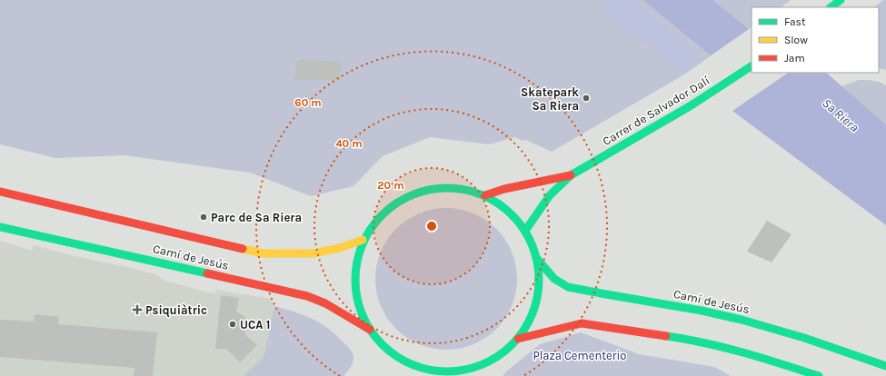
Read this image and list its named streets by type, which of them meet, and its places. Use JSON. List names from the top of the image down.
{
  "streets": {
    "main road": ["Carrer de Salvador Dalí", "Camí de Jesús"]
  },
  "water": ["Sa Riera"],
  "parks": ["Plaza Cementerio"],
  "places": {
    "other": ["Skatepark Sa Riera", "Parc de Sa Riera", "UCA 1"],
    "health": ["Psiquiàtric"]
  },
  "legend": ["Fast", "Slow", "Jam"],
  "rings": ["60 m", "40 m", "20 m"]
}
